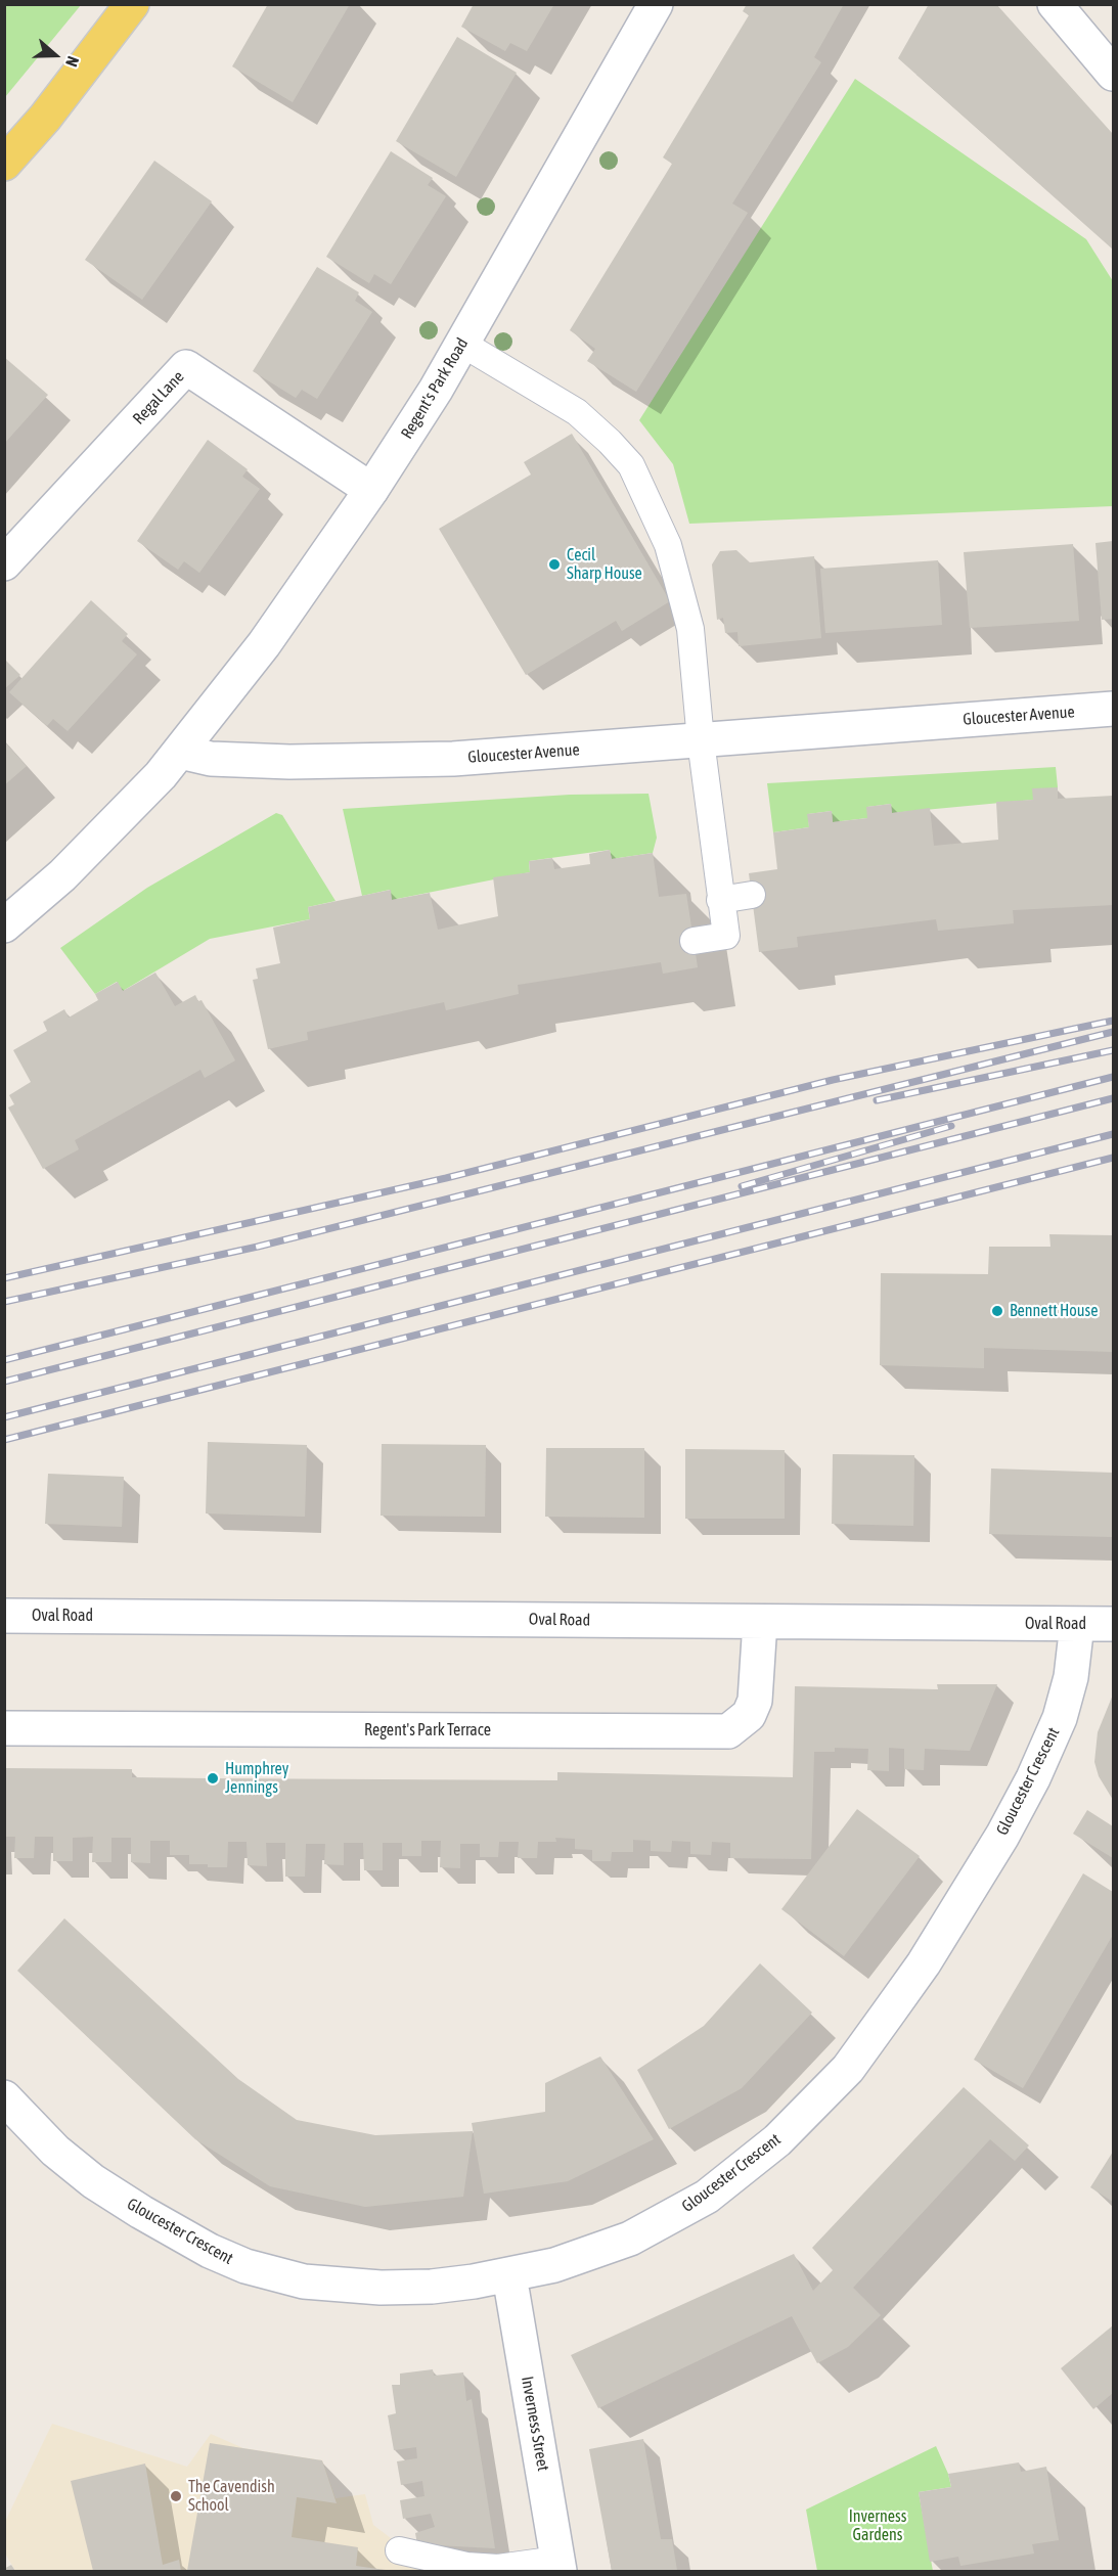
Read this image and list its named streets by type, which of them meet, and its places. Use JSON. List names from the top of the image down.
{
  "streets": {
    "street": [
      "Regent's Park Road",
      "Regal Lane",
      "Gloucester Avenue",
      "Oval Road",
      "Regent's Park Terrace",
      "Gloucester Crescent",
      "Inverness Street"
    ]
  },
  "crossings": [
    ["Regent's Park Road", "Regal Lane"],
    ["Regent's Park Road", "Gloucester Avenue"],
    ["Oval Road", "Regent's Park Terrace"],
    ["Oval Road", "Gloucester Crescent"],
    ["Gloucester Crescent", "Inverness Street"]
  ],
  "parks": ["Inverness Gardens"],
  "places": [
    "Cecil Sharp House",
    "Bennett House",
    "Humphrey Jennings",
    "The Cavendish School"
  ],
  "north": "right"
}
